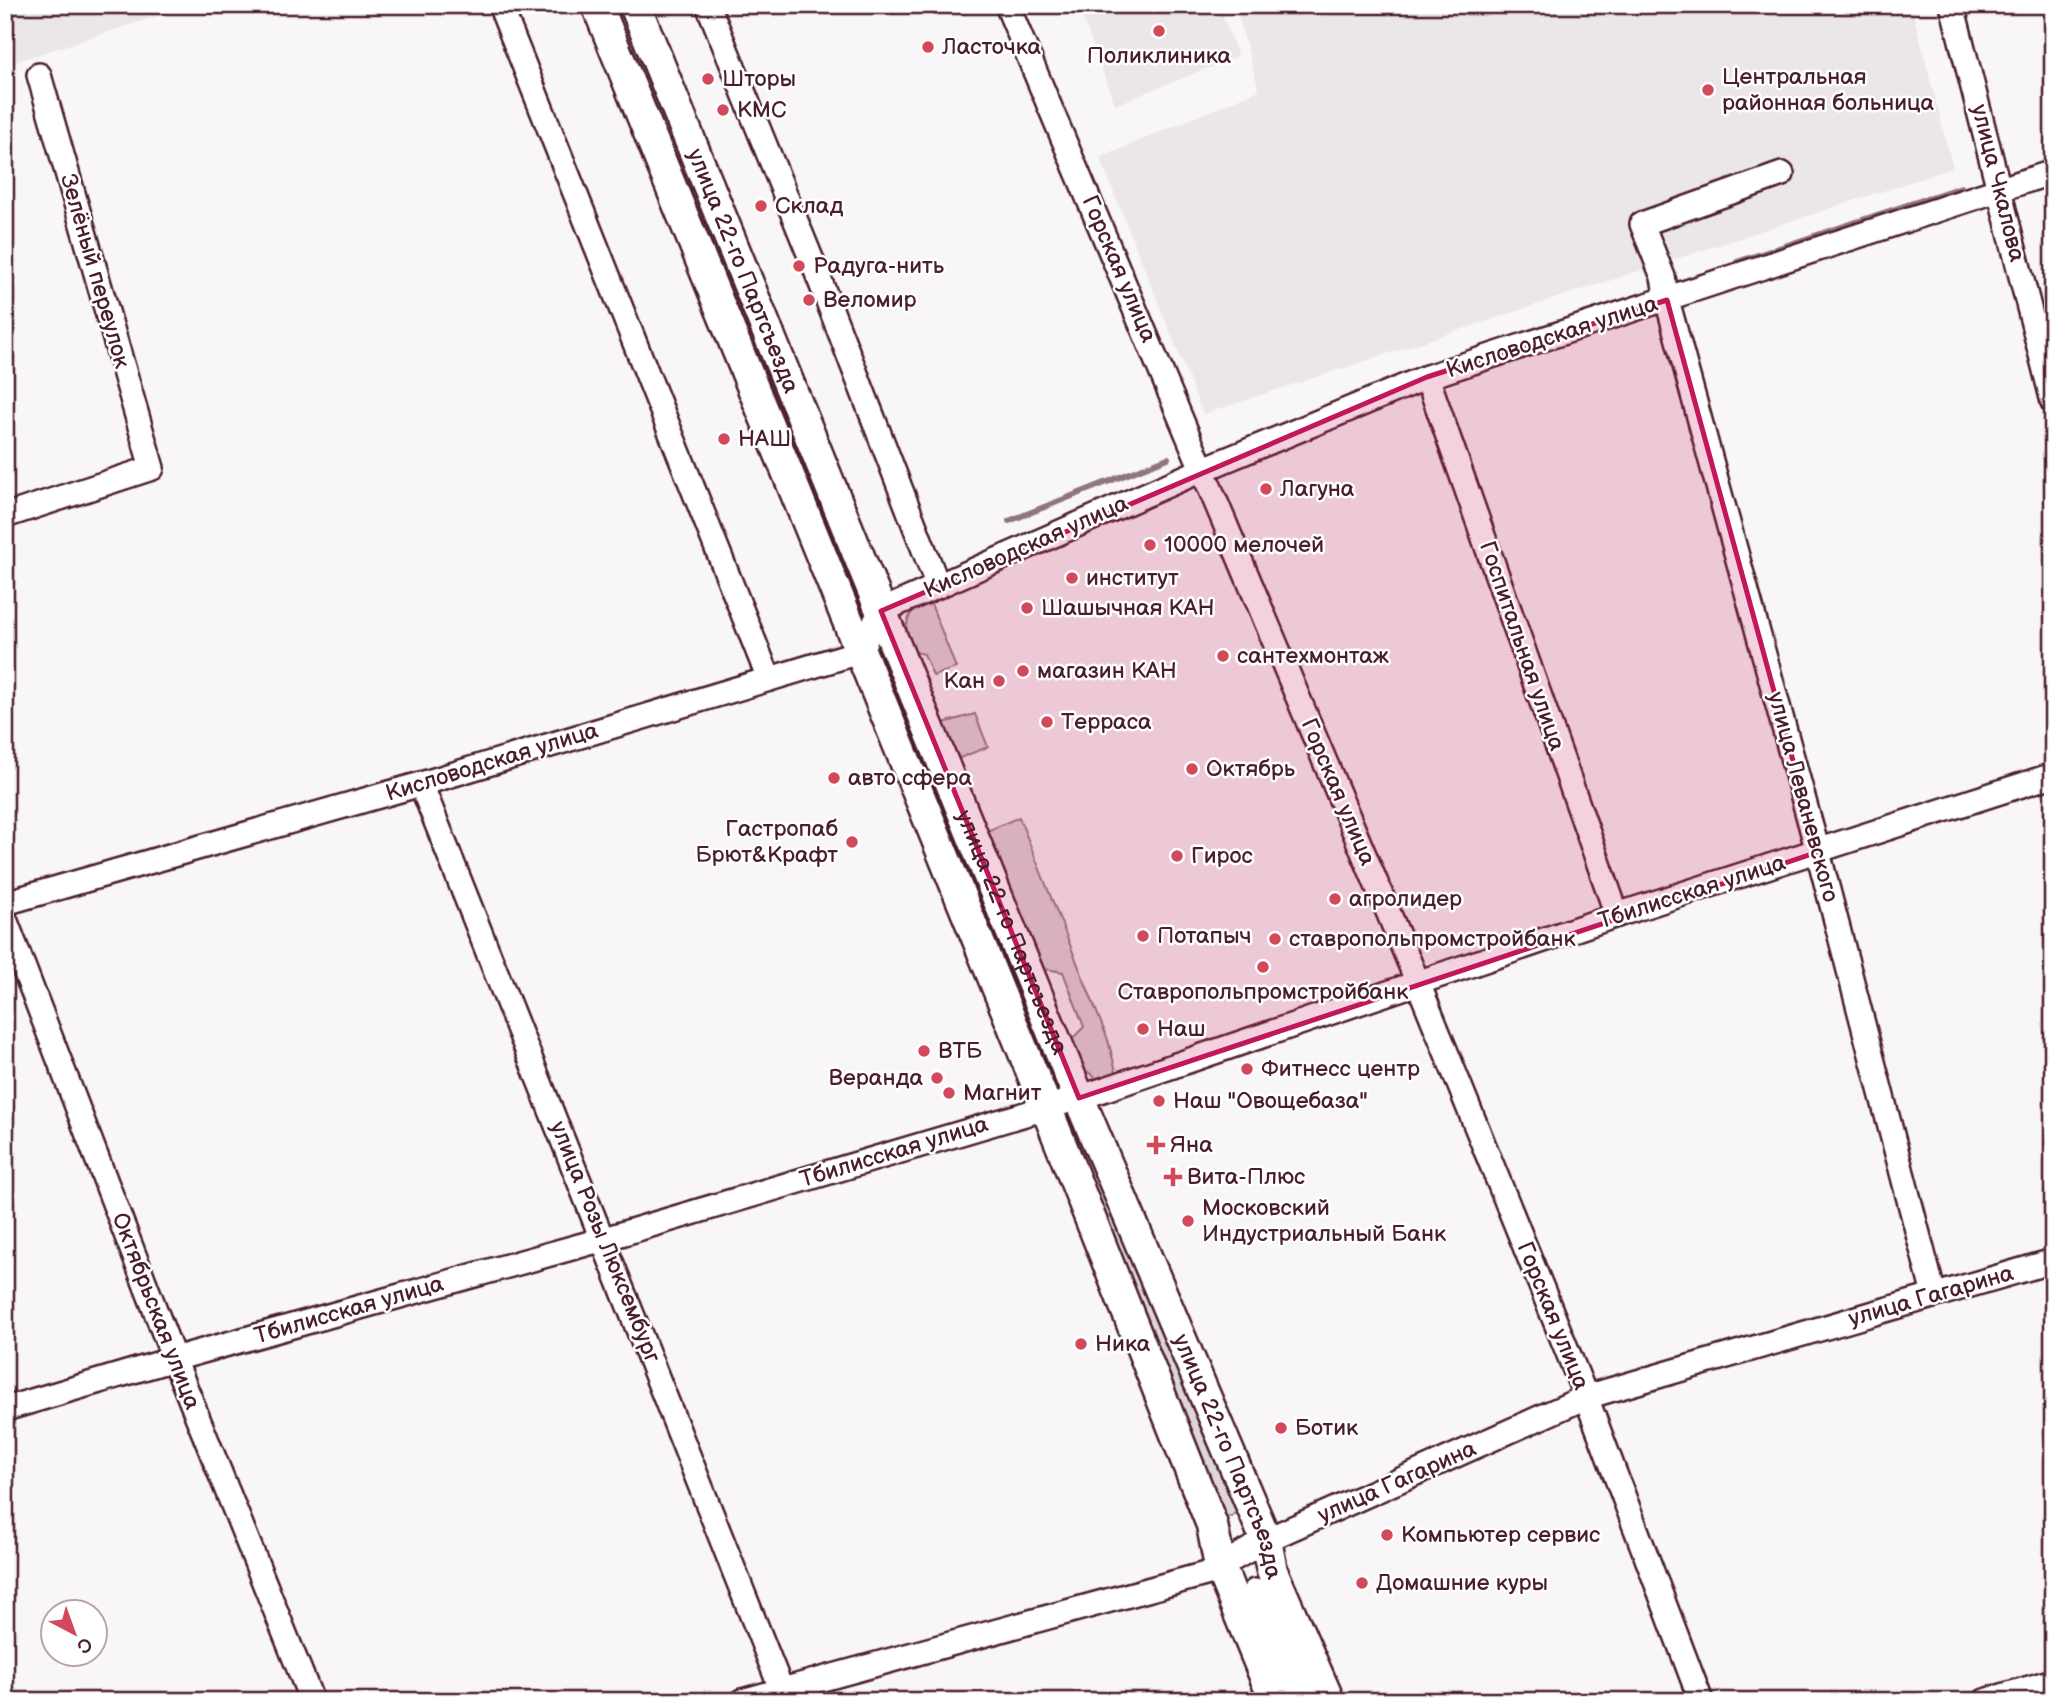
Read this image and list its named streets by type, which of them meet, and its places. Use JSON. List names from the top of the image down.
{
  "streets": {
    "main road": ["улица 22-го Партсъезда"],
    "street": [
      "улица Чкалова",
      "Горская улица",
      "Зелёный переулок",
      "Кисловодская улица",
      "Госпитальная улица",
      "улица Леваневского",
      "Тбилисская улица",
      "улица Розы Люксембург",
      "улица Гагарина",
      "Октябрьская улица"
    ]
  },
  "crossings": [
    ["улица Чкалова", "Кисловодская улица"],
    ["Горская улица", "Кисловодская улица"],
    ["Горская улица", "Тбилисская улица"],
    ["Горская улица", "улица Гагарина"],
    ["улица 22-го Партсъезда", "Кисловодская улица"],
    ["улица 22-го Партсъезда", "Тбилисская улица"],
    ["улица 22-го Партсъезда", "улица Гагарина"],
    ["Кисловодская улица", "Госпитальная улица"],
    ["Кисловодская улица", "улица Леваневского"],
    ["Кисловодская улица", "улица Розы Люксембург"],
    ["Госпитальная улица", "Тбилисская улица"],
    ["улица Леваневского", "Тбилисская улица"],
    ["улица Леваневского", "улица Гагарина"],
    ["Тбилисская улица", "улица Розы Люксембург"],
    ["Тбилисская улица", "Октябрьская улица"],
    ["улица Розы Люксембург", "улица Гагарина"]
  ],
  "places": {
    "other": [
      "Поликлиника",
      "Ласточка",
      "Шторы",
      "Центральная районная больница",
      "КМС",
      "Склад",
      "Радуга-нить",
      "Веломир",
      "НАШ",
      "Лагуна",
      "10000 мелочей",
      "институт",
      "Шашычная КАН",
      "сантехмонтаж",
      "магазин КАН",
      "Кан",
      "Терраса",
      "Октябрь",
      "авто сфера",
      "Гастропаб Брют&Крафт",
      "Гирос",
      "агролидер",
      "Потапыч",
      "ставропольпромстройбанк",
      "Ставропольпромстройбанк",
      "Наш",
      "ВТБ",
      "Фитнесс центр",
      "Веранда",
      "Магнит",
      "Наш \"Овощебаза\"",
      "Московский Индустриальный Банк",
      "Ника",
      "Ботик",
      "Компьютер сервис",
      "Домашние куры"
    ],
    "health": ["Яна", "Вита-Плюс"]
  },
  "north": "bottom right"
}
